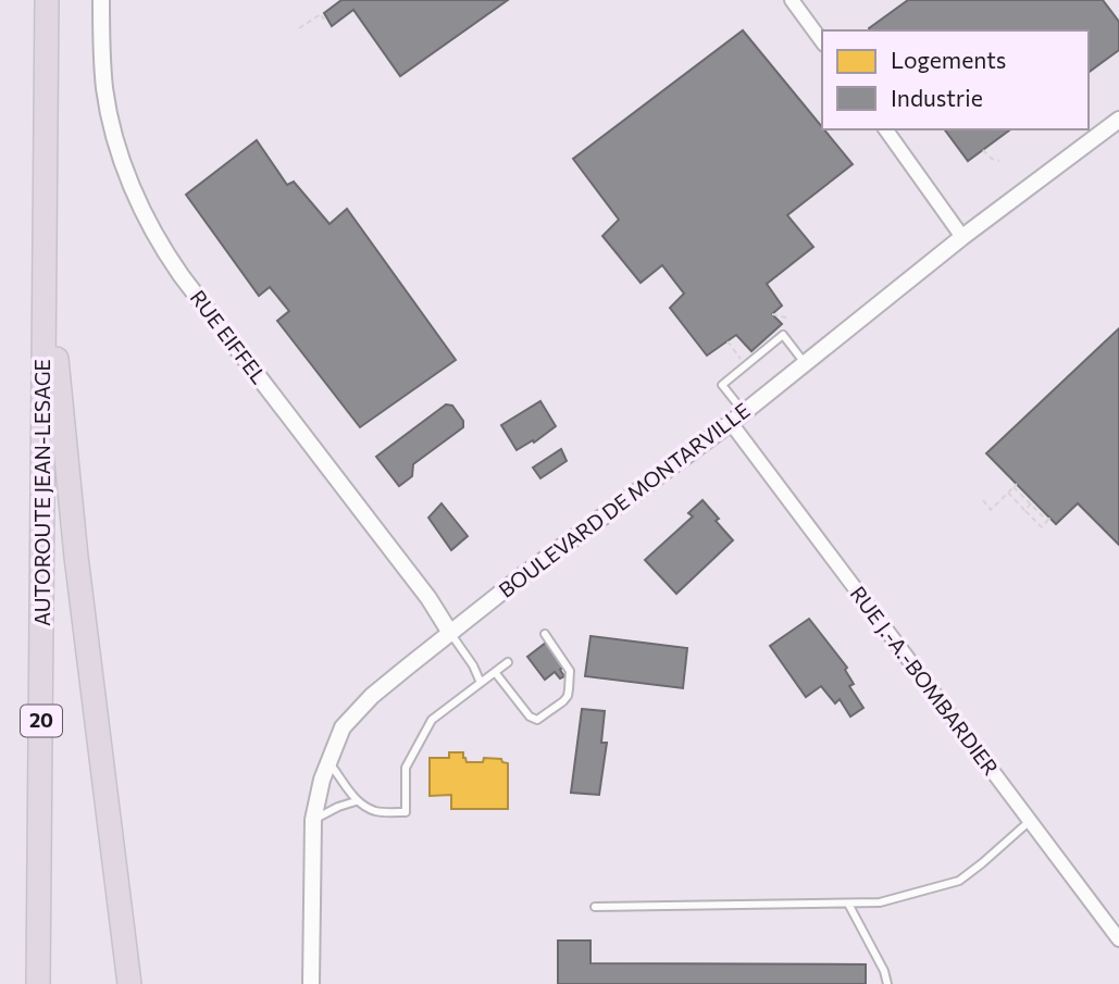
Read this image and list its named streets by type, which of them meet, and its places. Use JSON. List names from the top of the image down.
{
  "streets": {
    "highway": ["AUTOROUTE JEAN-LESAGE", "20"],
    "street": ["RUE EIFFEL", "BOULEVARD DE MONTARVILLE", "RUE J.-A.-BOMBARDIER"]
  },
  "crossings": [
    ["RUE EIFFEL", "BOULEVARD DE MONTARVILLE"],
    ["BOULEVARD DE MONTARVILLE", "RUE J.-A.-BOMBARDIER"]
  ],
  "legend": ["Logements", "Industrie"]
}
